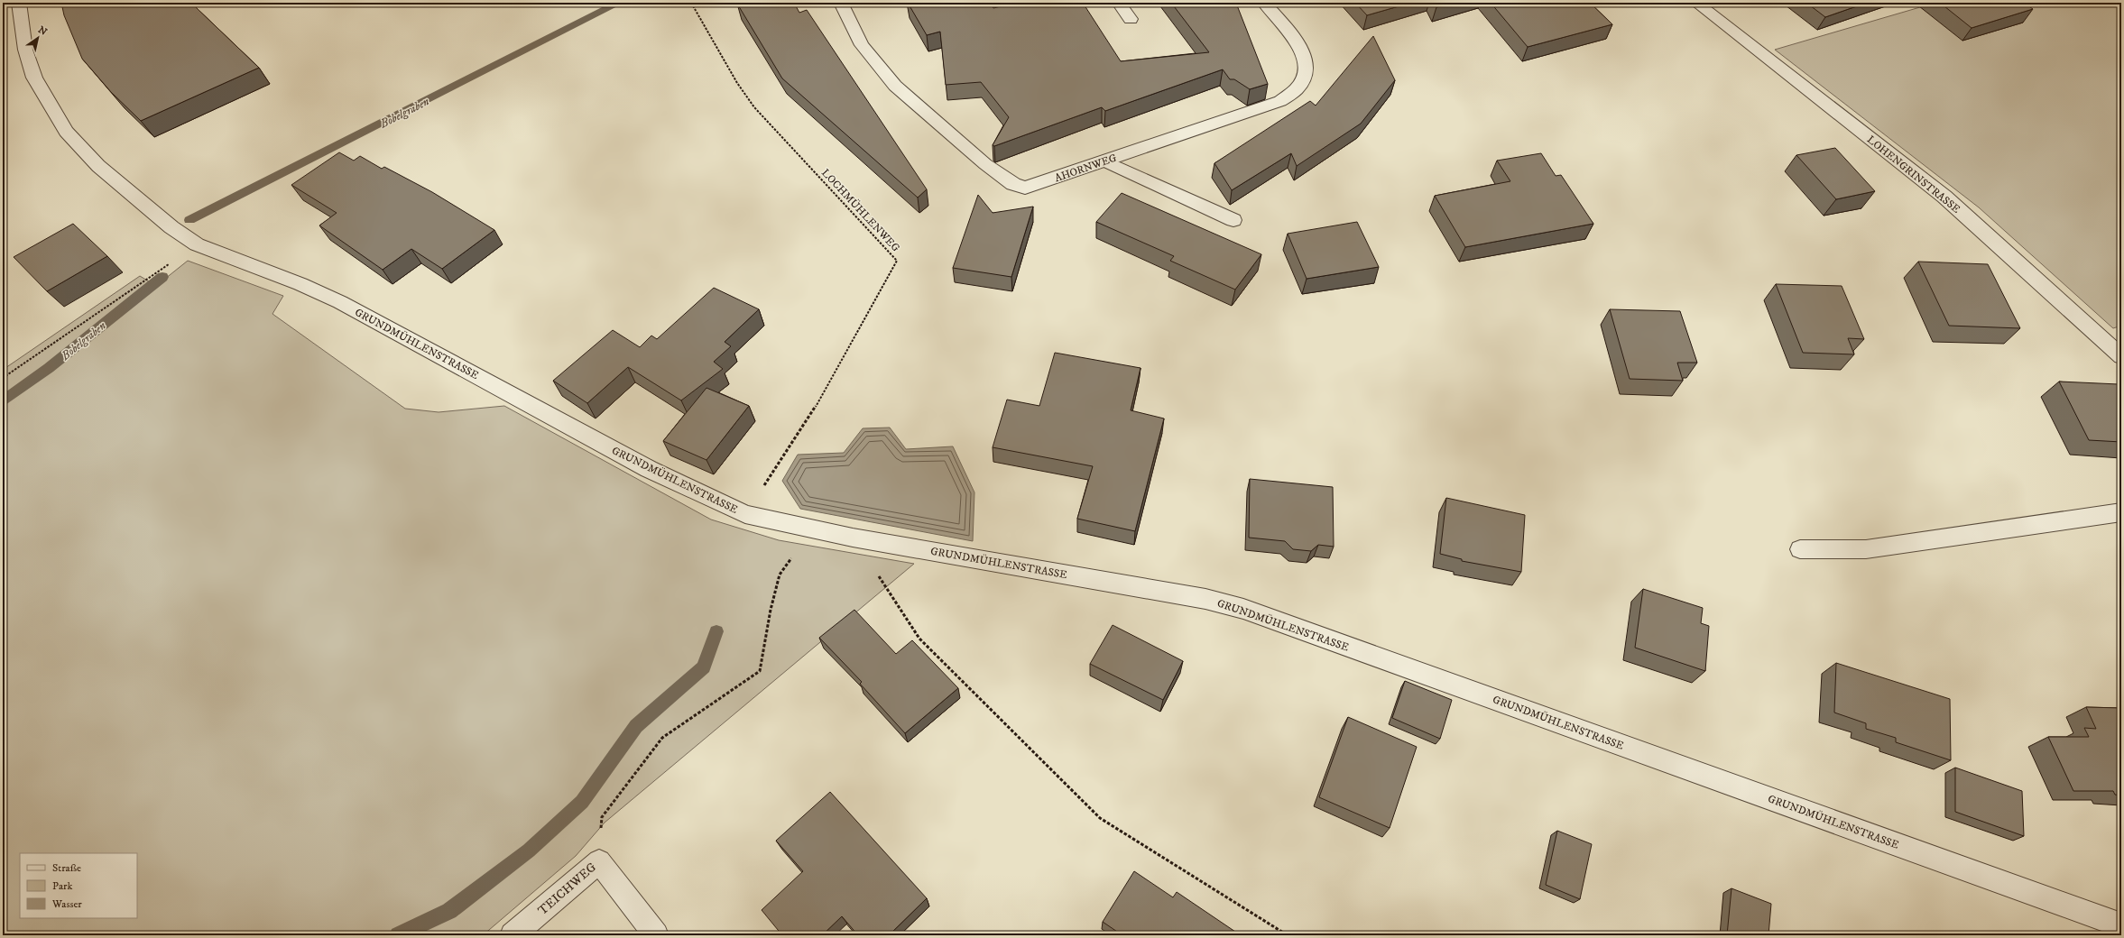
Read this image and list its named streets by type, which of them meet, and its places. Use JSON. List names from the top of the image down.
{
  "streets": {
    "street": [
      "AHORNWEG",
      "LOHENGRINSTRASSE",
      "GRUNDMÜHLENSTRASSE",
      "TEICHWEG"
    ],
    "path": ["LOCHMÜHLENWEG"]
  },
  "crossings": [
    ["LOCHMÜHLENWEG", "GRUNDMÜHLENSTRASSE"]
  ],
  "water": ["Bobelgraben"],
  "legend": ["Straße", "Park", "Wasser"],
  "north": "top right"
}
